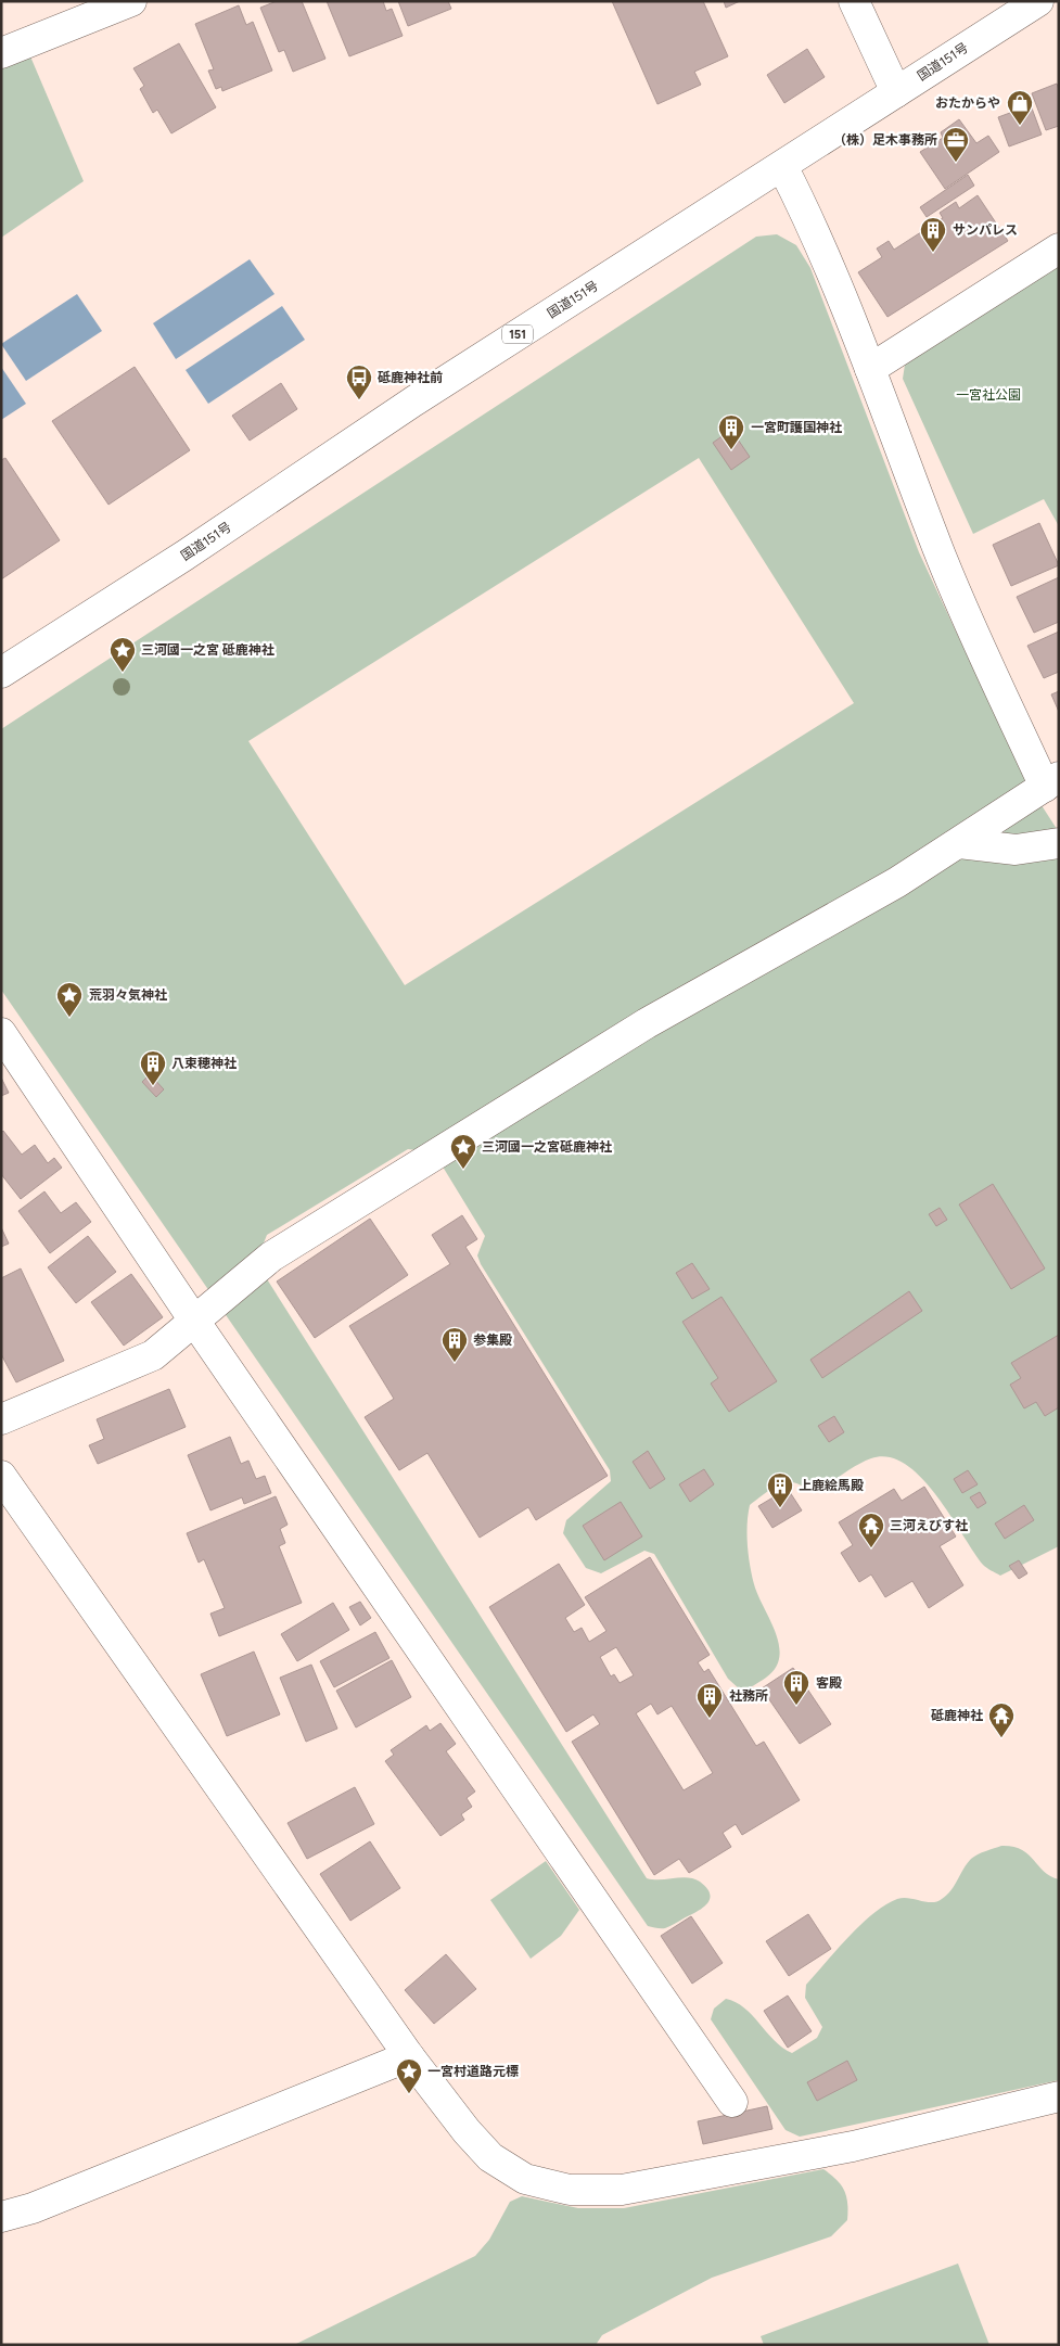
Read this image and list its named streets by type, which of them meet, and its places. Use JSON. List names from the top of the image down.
{
  "streets": {
    "main road": ["国道151号", "151"]
  },
  "parks": ["一宮社公園"],
  "places": {
    "shop": ["おたからや"],
    "office": ["（株）足木事務所"],
    "building": [
      "サンパレス",
      "一宮町護国神社",
      "八束穂神社",
      "参集殿",
      "上鹿絵馬殿",
      "客殿",
      "社務所"
    ],
    "bus stop": ["砥鹿神社前"],
    "place": [
      "三河國一之宮 砥鹿神社",
      "荒羽々気神社",
      "三河國一之宮砥鹿神社",
      "一宮村道路元標"
    ],
    "temple": ["三河えびす社", "砥鹿神社"]
  }
}
